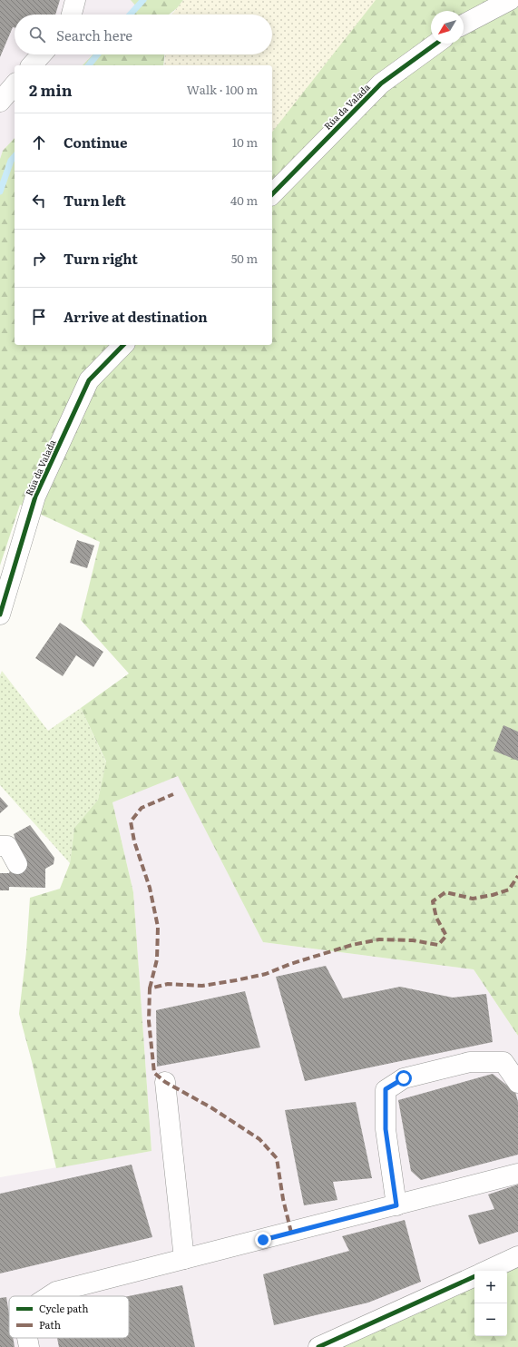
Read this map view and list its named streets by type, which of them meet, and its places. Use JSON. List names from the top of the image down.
{
  "streets": {
    "street": ["Rúa da Valada"]
  },
  "legend": ["Cycle path", "Path"],
  "north": "bottom left",
  "page": {
    "search": "Search here",
    "heading": ["2 min", "Walk · 100 m"],
    "list": [
      ["Continue", "10 m"],
      ["Turn left", "40 m"],
      ["Turn right", "50 m"],
      "Arrive at destination"
    ],
    "map_buttons": ["+", "−"]
  }
}
